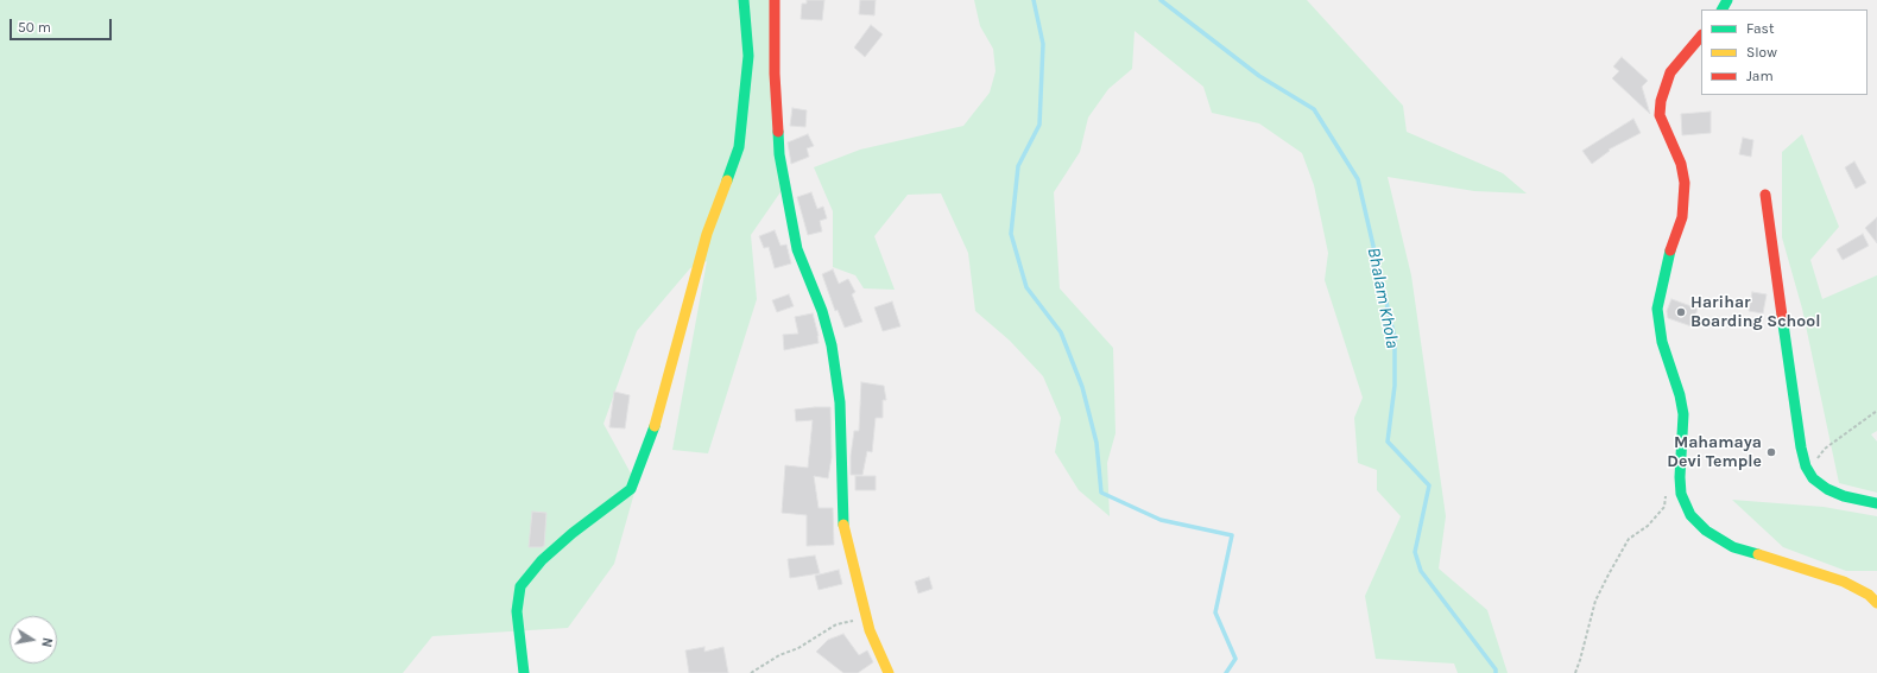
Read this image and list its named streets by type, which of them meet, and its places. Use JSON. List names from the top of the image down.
{
  "water": ["Bhalam Khola"],
  "places": ["Harihar Boarding School", "Mahamaya Devi Temple"],
  "legend": ["Fast", "Slow", "Jam"],
  "scale_bar": "50 m",
  "north": "right"
}
